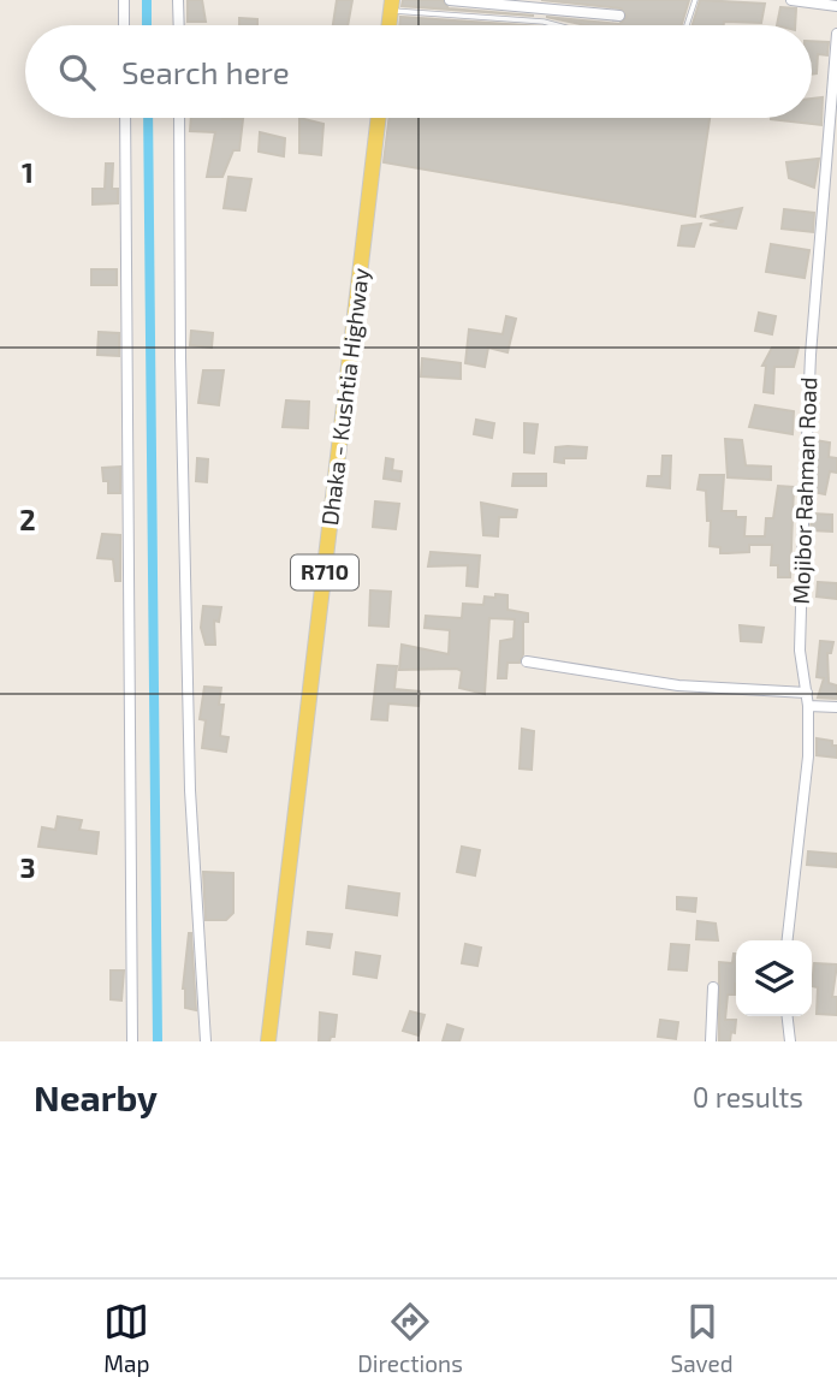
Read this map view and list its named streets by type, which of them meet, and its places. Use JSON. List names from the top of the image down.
{
  "streets": {
    "main road": ["Dhaka - Kushtia Highway", "R710"],
    "street": ["Mojibor Rahman Road"]
  },
  "page": {
    "search": "Search here",
    "heading": ["Nearby", "0 results"],
    "nav": ["Map", "Directions", "Saved"]
  },
  "grid": {
    "rows": ["1", "2", "3"]
  }
}
